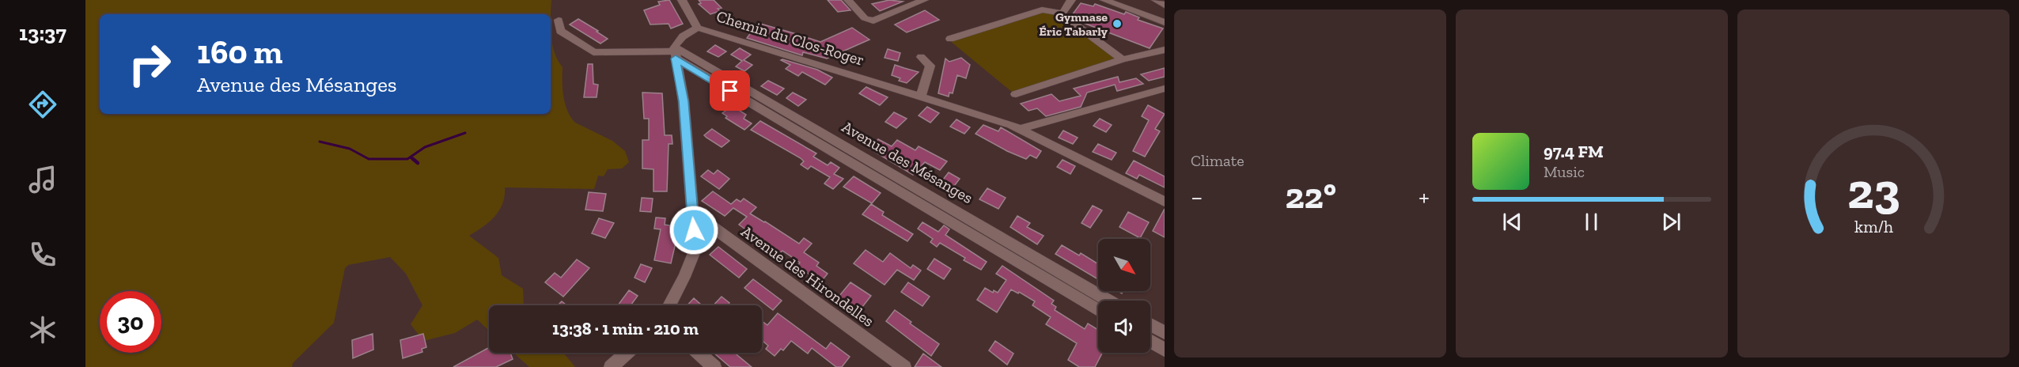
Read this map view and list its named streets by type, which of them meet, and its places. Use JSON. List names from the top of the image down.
{
  "streets": {
    "street": ["Chemin du Clos-Roger", "Avenue des Mésanges", "Avenue des Hirondelles"]
  },
  "crossings": [
    ["Chemin du Clos-Roger", "Avenue des Mésanges"]
  ],
  "places": ["Gymnase Éric Tabarly"],
  "north": "bottom right",
  "page": {
    "tabs": "13:37",
    "tile": "Climate",
    "turn": ["160 m", "Avenue des Mésanges"],
    "song": ["97.4 FM", "Music"],
    "heat": ["−", "22°", "+"],
    "limit": "30",
    "trip": "13:38 · 1 min · 210 m",
    "gauge": ["23", "km/h"]
  }
}
